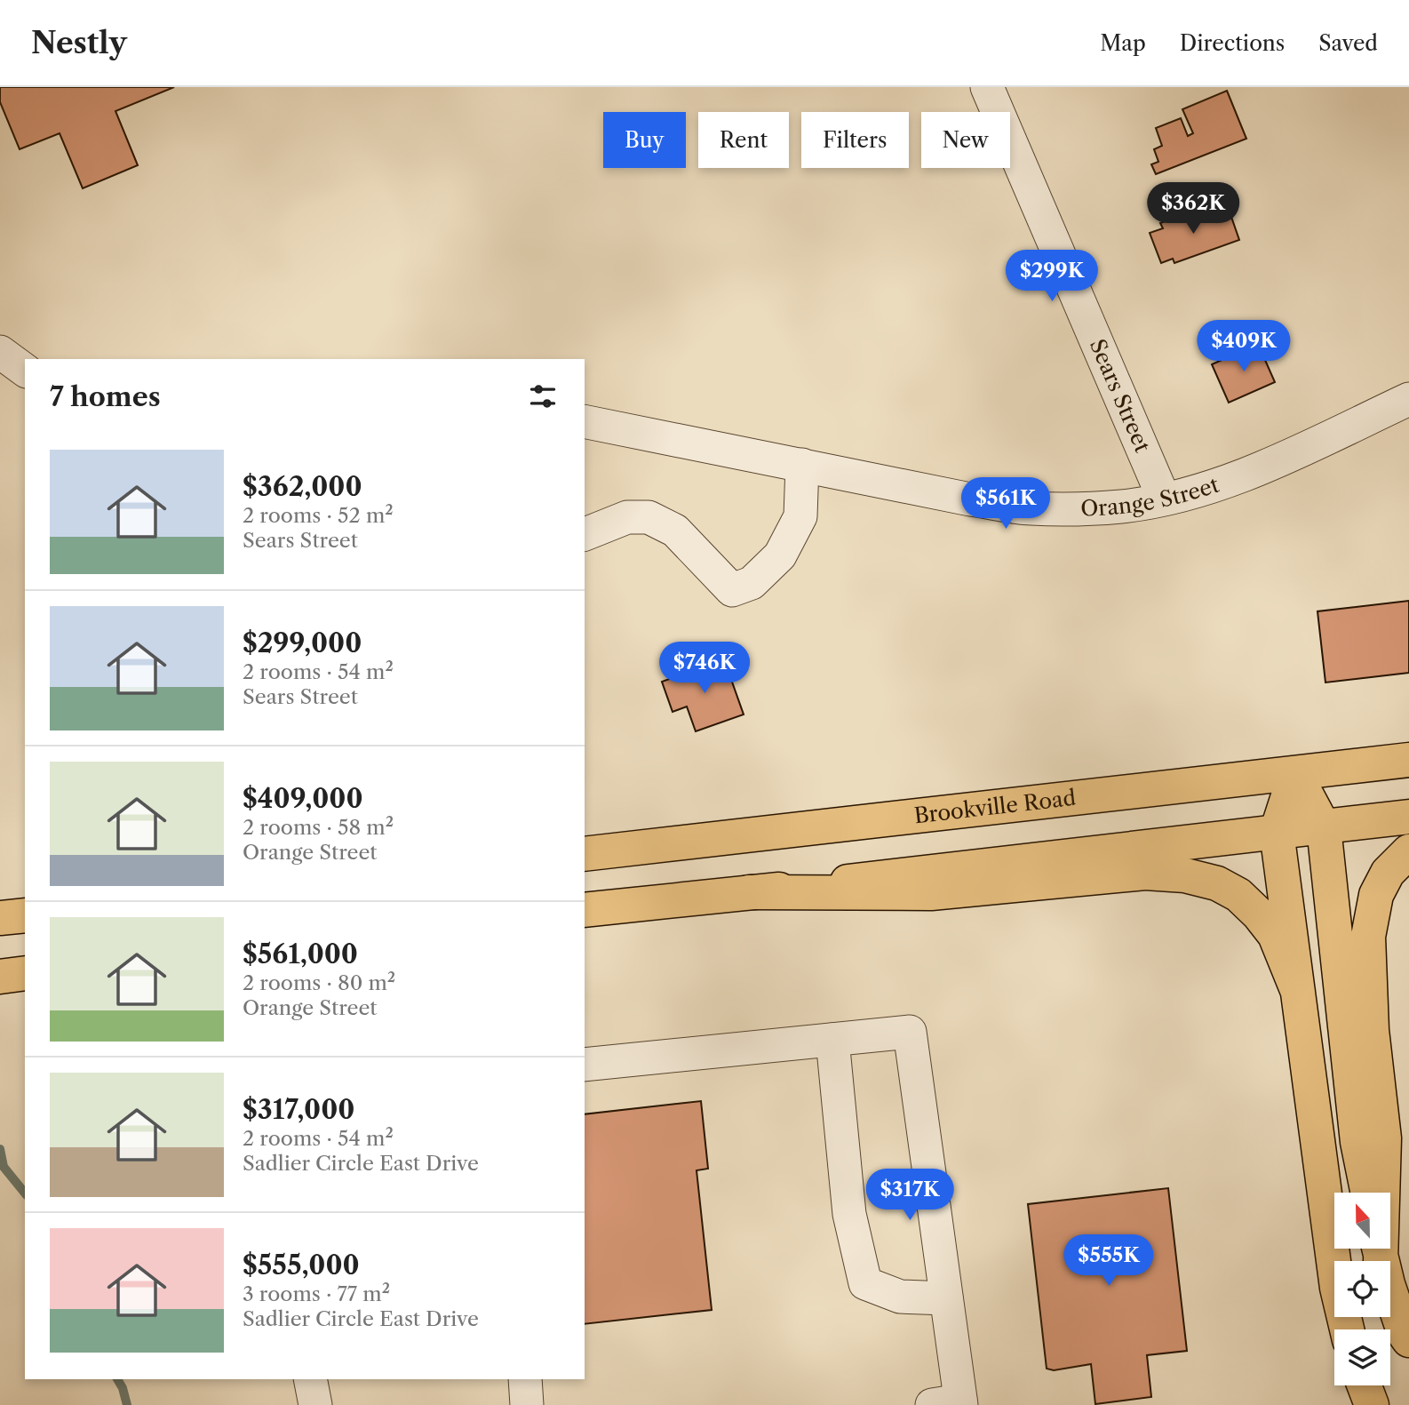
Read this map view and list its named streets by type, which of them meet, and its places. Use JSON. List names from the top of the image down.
{
  "streets": {
    "main road": ["Brookville Road"],
    "street": ["Sears Street", "Orange Street"]
  },
  "crossings": [
    ["Sears Street", "Orange Street"]
  ],
  "north": "top",
  "page": {
    "header": "Nestly",
    "nav": ["Map", "Directions", "Saved"],
    "chip": [
      "Buy",
      "Rent",
      "Filters",
      "New"
    ],
    "price": [
      "$362K",
      "$299K",
      "$409K",
      "$561K",
      "$746K",
      "$317K",
      "$555K"
    ],
    "heading": "7 homes",
    "list": [
      {
        "name": "$362,000",
        "note": "2 rooms · 52 m² · Sears Street"
      },
      {
        "name": "$299,000",
        "note": "2 rooms · 54 m² · Sears Street"
      },
      {
        "name": "$409,000",
        "note": "2 rooms · 58 m² · Orange Street"
      },
      {
        "name": "$561,000",
        "note": "2 rooms · 80 m² · Orange Street"
      },
      {
        "name": "$317,000",
        "note": "2 rooms · 54 m² · Sadlier Circle East Drive"
      },
      {
        "name": "$555,000",
        "note": "3 rooms · 77 m² · Sadlier Circle East Drive"
      }
    ]
  }
}
